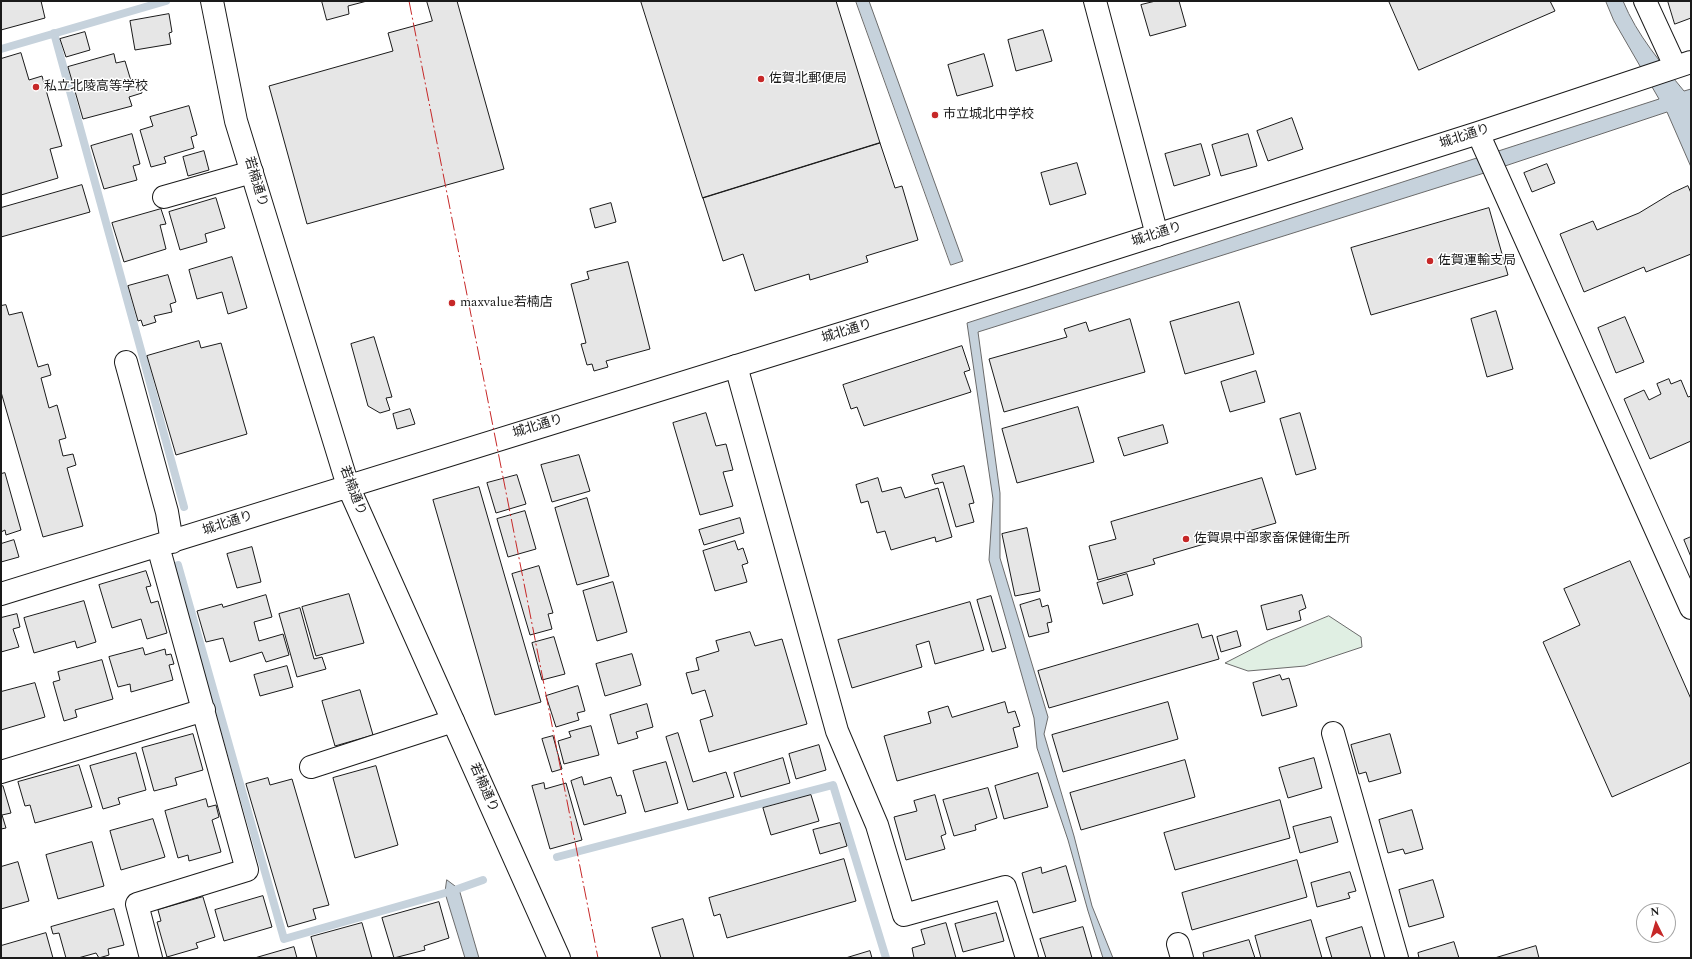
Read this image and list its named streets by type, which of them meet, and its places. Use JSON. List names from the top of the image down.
{
  "streets": {
    "street": ["城北通り", "若楠通り"]
  },
  "crossings": [
    ["城北通り", "若楠通り"]
  ],
  "places": [
    "佐賀北郵便局",
    "私立北陵高等学校",
    "市立城北中学校",
    "佐賀運輸支局",
    "maxvalue若楠店",
    "佐賀県中部家畜保健衛生所"
  ],
  "north": "top"
}
